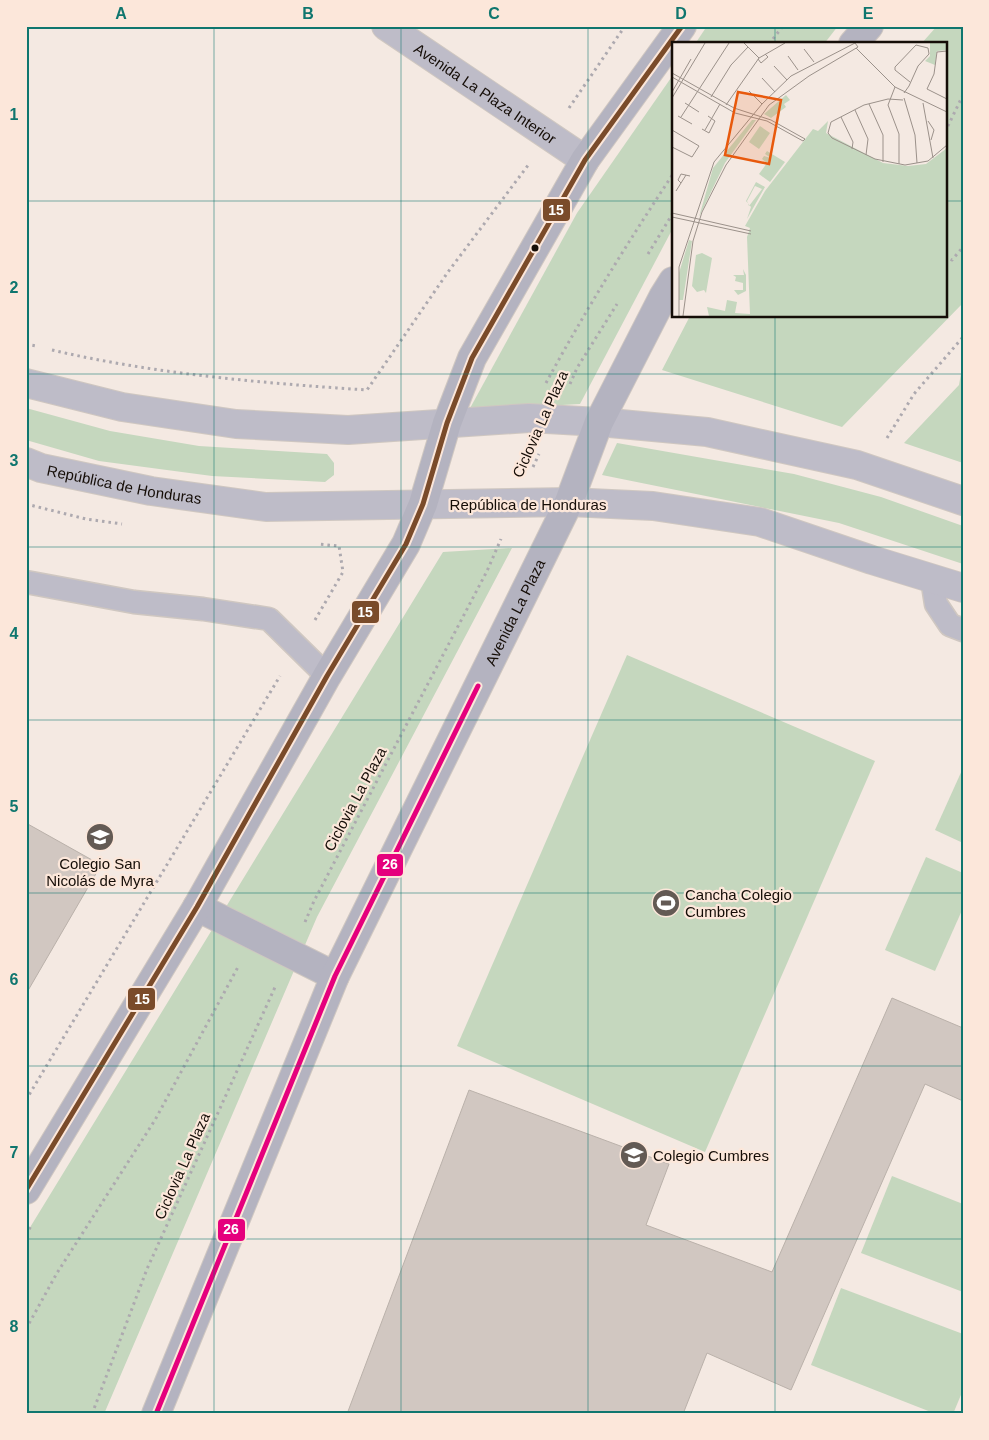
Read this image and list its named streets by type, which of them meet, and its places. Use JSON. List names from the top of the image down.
{
  "streets": {
    "main road": ["Avenida La Plaza"],
    "street": ["Avenida La Plaza Interior", "República de Honduras"],
    "path": ["Ciclovia La Plaza"]
  },
  "crossings": [
    ["Ciclovia La Plaza", "República de Honduras"],
    ["República de Honduras", "Avenida La Plaza"]
  ],
  "places": {
    "school or university": ["Colegio San Nicolás de Myra", "Colegio Cumbres"],
    "sports": ["Cancha Colegio Cumbres"]
  },
  "lines": ["transit line 15", "transit line 26"],
  "grid": {
    "columns": [
      "A",
      "B",
      "C",
      "D",
      "E"
    ],
    "rows": [
      "1",
      "2",
      "3",
      "4",
      "5",
      "6",
      "7",
      "8"
    ]
  }
}
